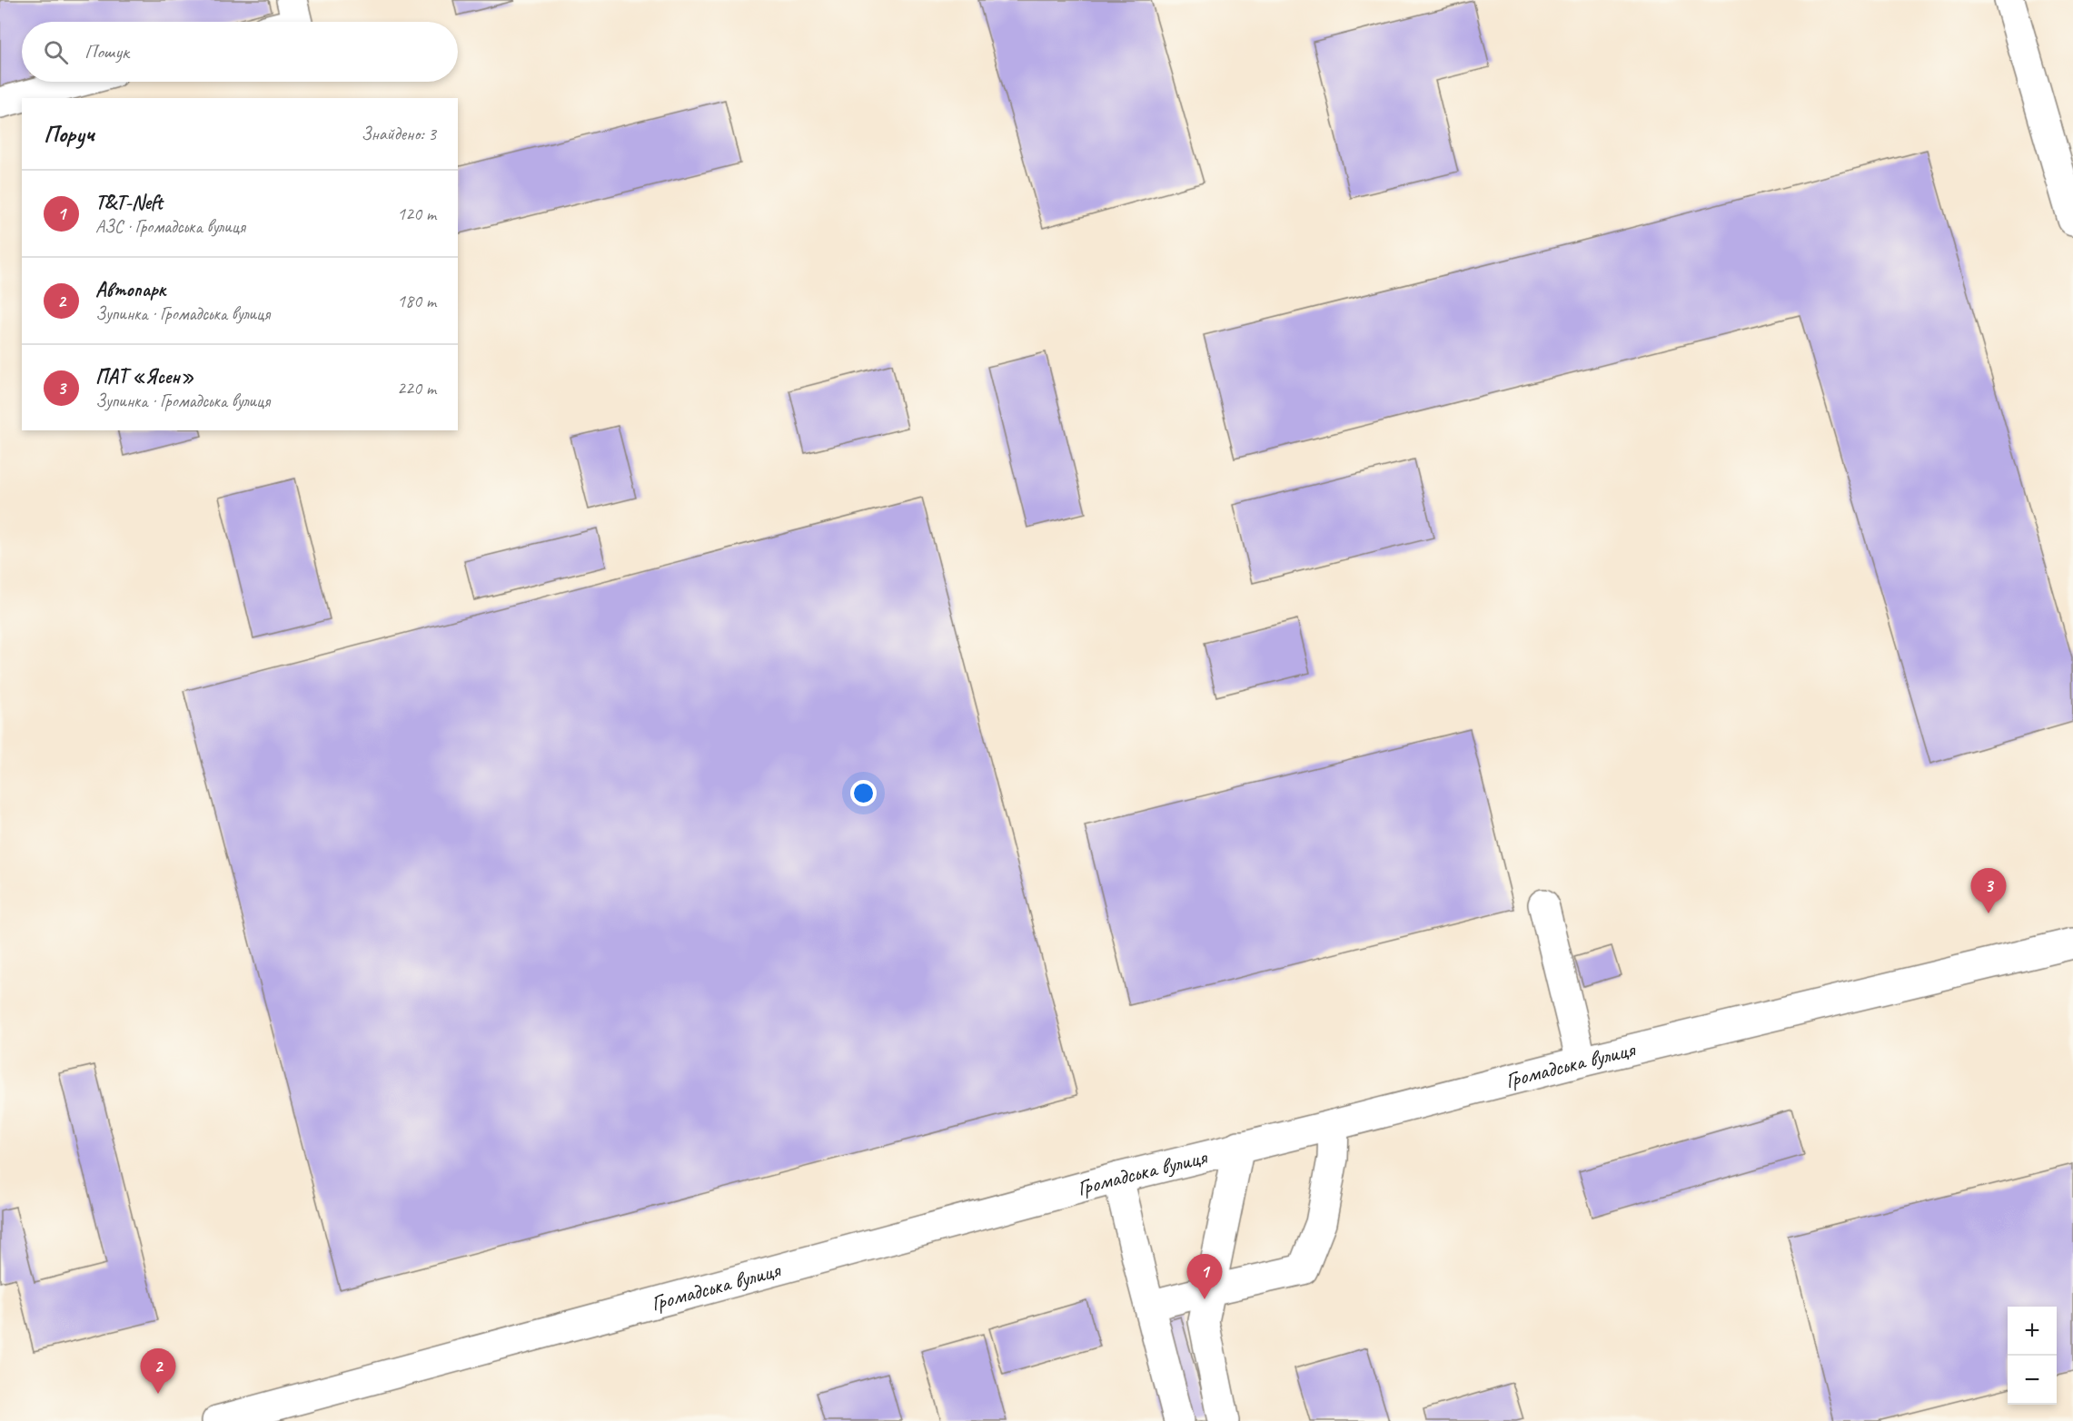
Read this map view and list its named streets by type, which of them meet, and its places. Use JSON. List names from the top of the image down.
{
  "streets": {
    "street": ["Громадська вулиця"]
  },
  "page": {
    "search": "Пошук",
    "heading": ["Поруч", "Знайдено: 3"],
    "list": [
      {
        "mark": "1",
        "name": "T&T-Neft",
        "note": "АЗС · Громадська вулиця",
        "value": "120 m"
      },
      {
        "mark": "2",
        "name": "Автопарк",
        "note": "Зупинка · Громадська вулиця",
        "value": "180 m"
      },
      {
        "mark": "3",
        "name": "ПАТ «Ясен»",
        "note": "Зупинка · Громадська вулиця",
        "value": "220 m"
      }
    ],
    "pins": ["3", "1", "2"],
    "map_buttons": ["+", "−"]
  }
}
